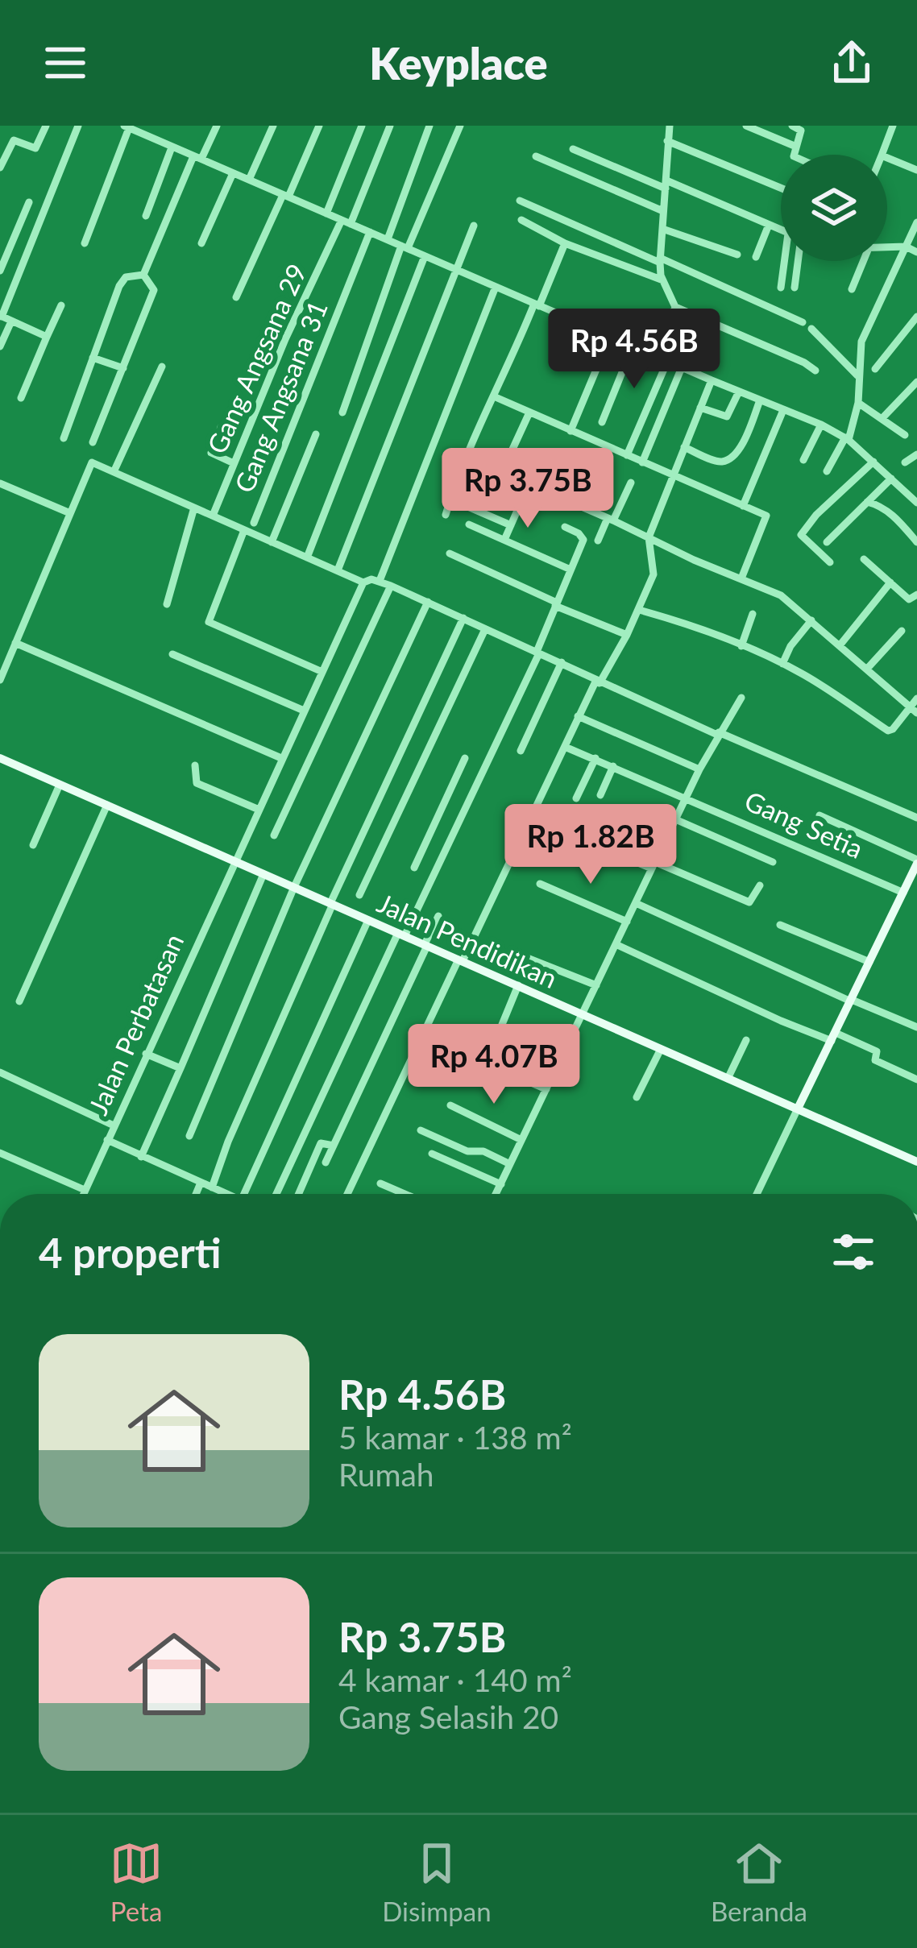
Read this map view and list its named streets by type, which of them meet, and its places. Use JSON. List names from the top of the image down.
{
  "streets": {
    "main road": ["Jalan Pendidikan"],
    "street": [
      "Gang Angsana 29",
      "Gang Angsana 31",
      "Gang Setia",
      "Jalan Perbatasan"
    ]
  },
  "crossings": [
    ["Jalan Pendidikan", "Jalan Perbatasan"]
  ],
  "page": {
    "header": "Keyplace",
    "price": [
      "Rp 4.56B",
      "Rp 3.75B",
      "Rp 1.82B",
      "Rp 4.07B"
    ],
    "heading": "4 properti",
    "list": [
      {
        "name": "Rp 4.56B",
        "note": "5 kamar · 138 m² · Rumah"
      },
      {
        "name": "Rp 3.75B",
        "note": "4 kamar · 140 m² · Gang Selasih 20"
      }
    ],
    "tabs": ["Peta", "Disimpan", "Beranda"]
  }
}
